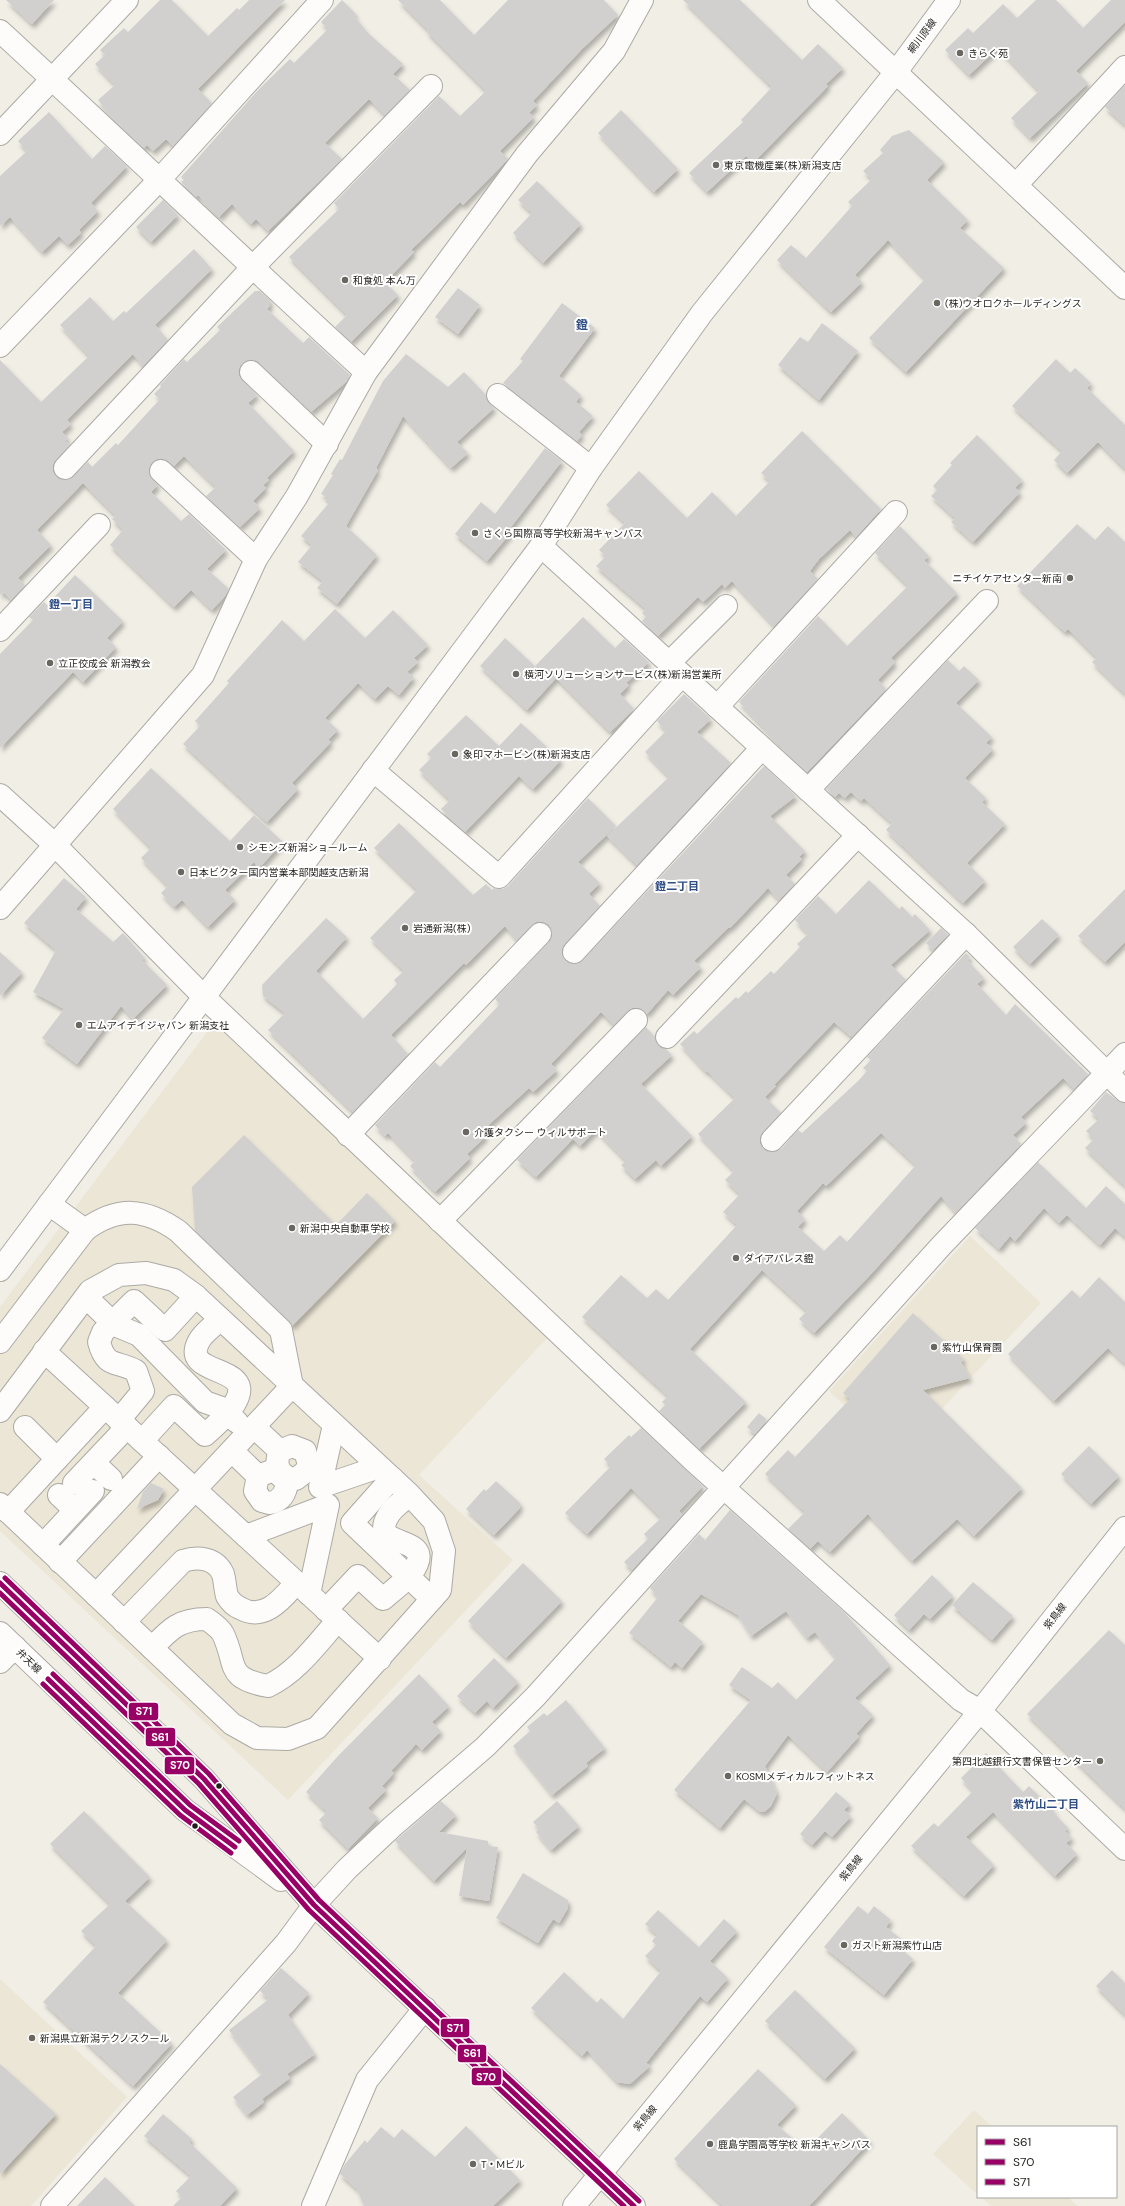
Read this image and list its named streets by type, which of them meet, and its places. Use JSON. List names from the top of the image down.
{
  "streets": {
    "street": ["網川原線", "紫鳥線", "弁天線"]
  },
  "crossings": [
    ["紫鳥線", "弁天線"]
  ],
  "districts": [
    "鐙",
    "鐙一丁目",
    "鐙二丁目",
    "紫竹山二丁目"
  ],
  "places": [
    "きらく苑",
    "東京電機産業(株)新潟支店",
    "和食処 本ん万",
    "(株)ウオロクホールディングス",
    "さくら国際高等学校新潟キャンパス",
    "ニチイケアセンター新南",
    "立正佼成会 新潟教会",
    "横河ソリューションサービス(株)新潟営業所",
    "象印マホービン(株)新潟支店",
    "シモンズ新潟ショールーム",
    "日本ビクター国内営業本部関越支店新潟",
    "岩通新潟(株)",
    "エムアイデイジャパン 新潟支社",
    "介護タクシー ウィルサポート",
    "新潟中央自動車学校",
    "ダイアパレス鐙",
    "紫竹山保育園",
    "第四北越銀行文書保管センター",
    "KOSMIメディカルフィットネス",
    "ガスト新潟紫竹山店",
    "新潟県立新潟テクノスクール",
    "鹿島学園高等学校 新潟キャンパス",
    "T・Mビル"
  ],
  "lines": ["transit line S71", "transit line S61", "transit line S70"],
  "legend": ["S61", "S70", "S71"]
}
